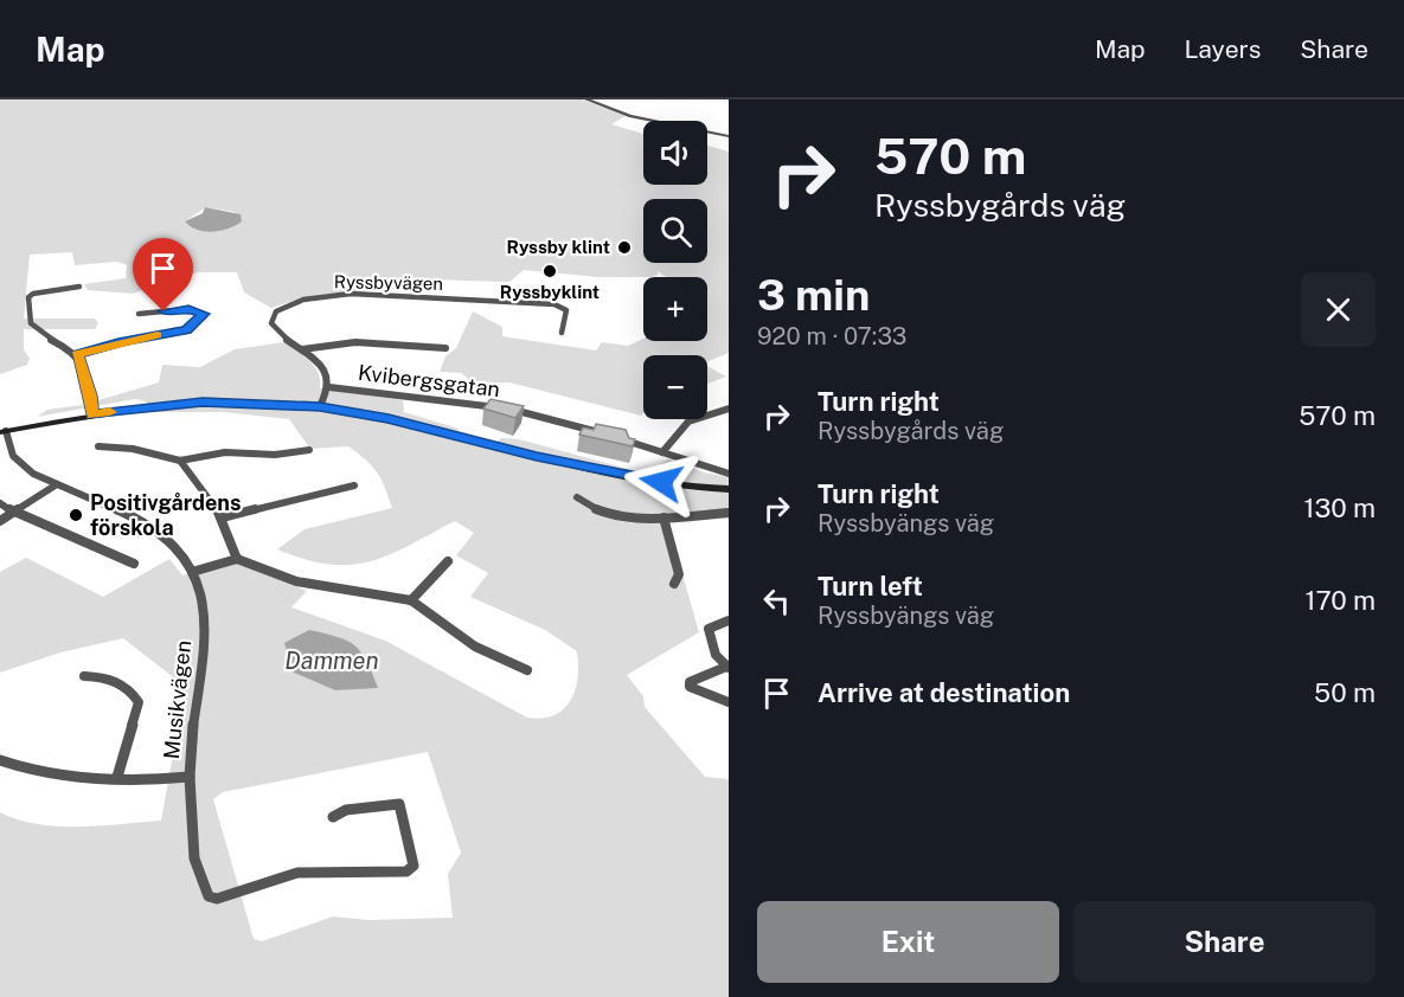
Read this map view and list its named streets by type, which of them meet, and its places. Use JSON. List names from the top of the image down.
{
  "streets": {
    "street": ["Ryssbyvägen", "Kvibergsgatan", "Musikvägen"]
  },
  "crossings": [
    ["Ryssbyvägen", "Kvibergsgatan"]
  ],
  "water": ["Dammen"],
  "places": ["Ryssby klint", "Ryssbyklint", "Positivgårdens förskola"],
  "page": {
    "header": "Map",
    "nav": ["Map", "Layers", "Share"],
    "turn": ["570 m", "Ryssbygårds väg"],
    "map_buttons": ["+", "−"],
    "heading": ["3 min", "920 m · 07:33"],
    "list": [
      {
        "name": "Turn right",
        "note": "Ryssbygårds väg",
        "value": "570 m"
      },
      {
        "name": "Turn right",
        "note": "Ryssbyängs väg",
        "value": "130 m"
      },
      {
        "name": "Turn left",
        "note": "Ryssbyängs väg",
        "value": "170 m"
      },
      {
        "name": "Arrive at destination",
        "value": "50 m"
      }
    ],
    "buttons": ["Exit", "Share"]
  }
}
